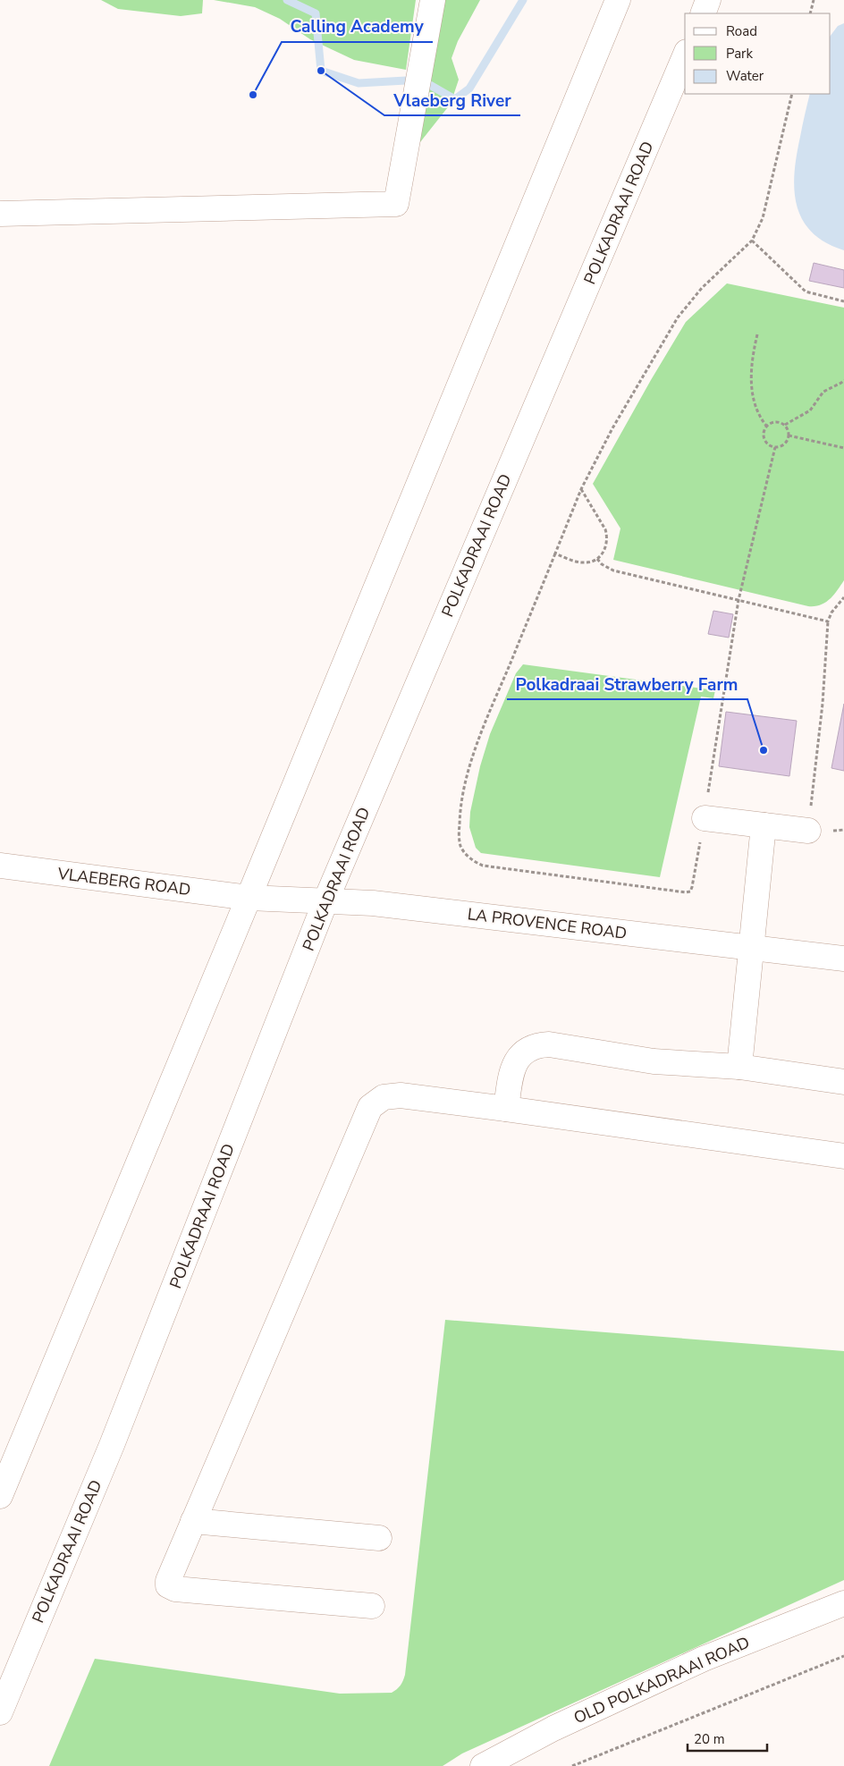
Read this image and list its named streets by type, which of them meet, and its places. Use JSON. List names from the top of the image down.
{
  "streets": {
    "main road": [
      "POLKADRAAI ROAD",
      "VLAEBERG ROAD",
      "LA PROVENCE ROAD",
      "OLD POLKADRAAI ROAD"
    ]
  },
  "crossings": [
    ["POLKADRAAI ROAD", "LA PROVENCE ROAD"],
    ["VLAEBERG ROAD", "LA PROVENCE ROAD"]
  ],
  "places": ["Vlaeberg River", "Calling Academy", "Polkadraai Strawberry Farm"],
  "legend": ["Road", "Park", "Water"],
  "scale_bar": "20 m"
}
